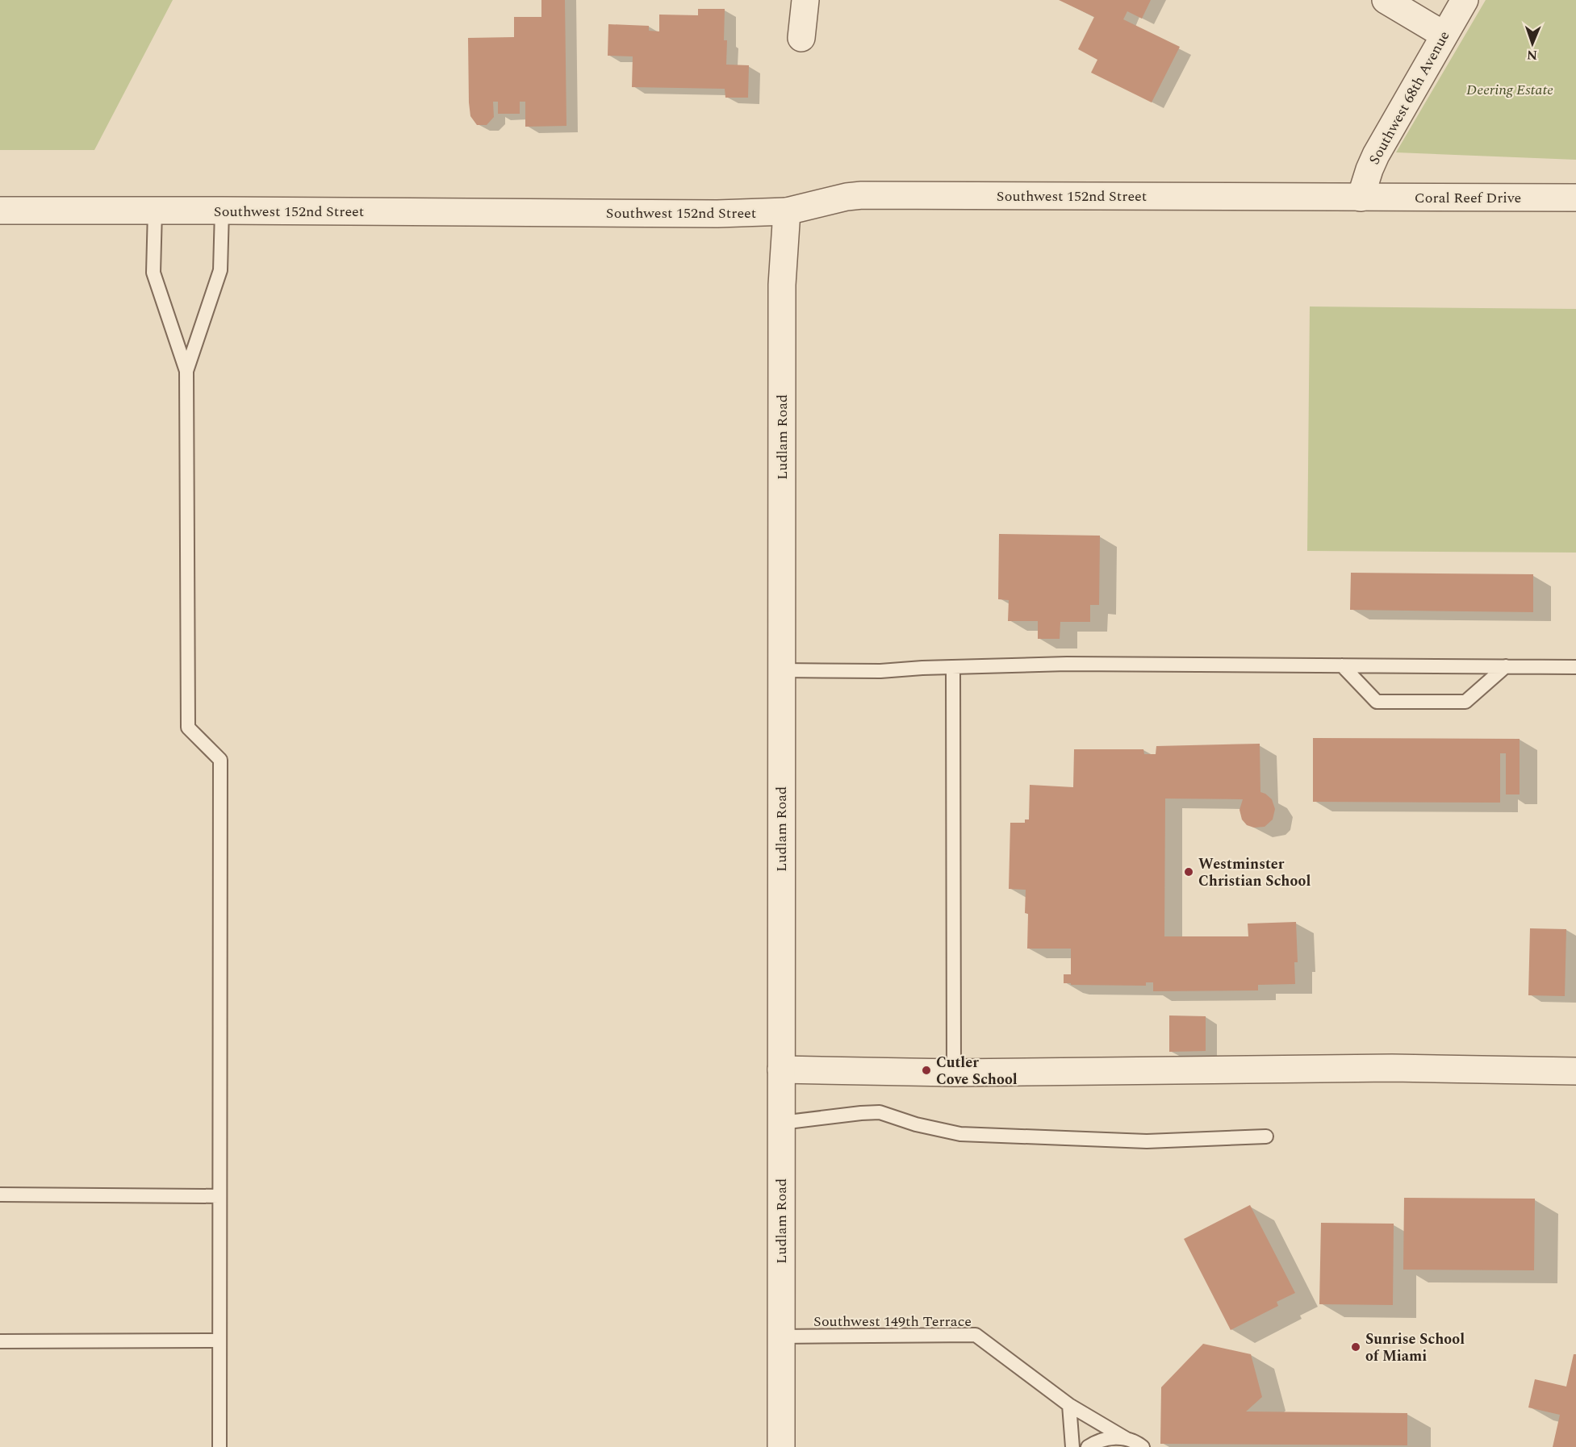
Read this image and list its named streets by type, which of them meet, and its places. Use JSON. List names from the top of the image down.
{
  "streets": {
    "street": [
      "Southwest 68th Avenue",
      "Southwest 152nd Street",
      "Coral Reef Drive",
      "Ludlam Road"
    ],
    "lane": ["Southwest 149th Terrace"]
  },
  "crossings": [
    ["Southwest 68th Avenue", "Southwest 152nd Street"],
    ["Southwest 68th Avenue", "Coral Reef Drive"],
    ["Southwest 152nd Street", "Coral Reef Drive"],
    ["Southwest 152nd Street", "Ludlam Road"],
    ["Ludlam Road", "Southwest 149th Terrace"]
  ],
  "parks": ["Deering Estate"],
  "places": ["Westminster Christian School", "Cutler Cove School", "Sunrise School of Miami"],
  "north": "bottom"
}
